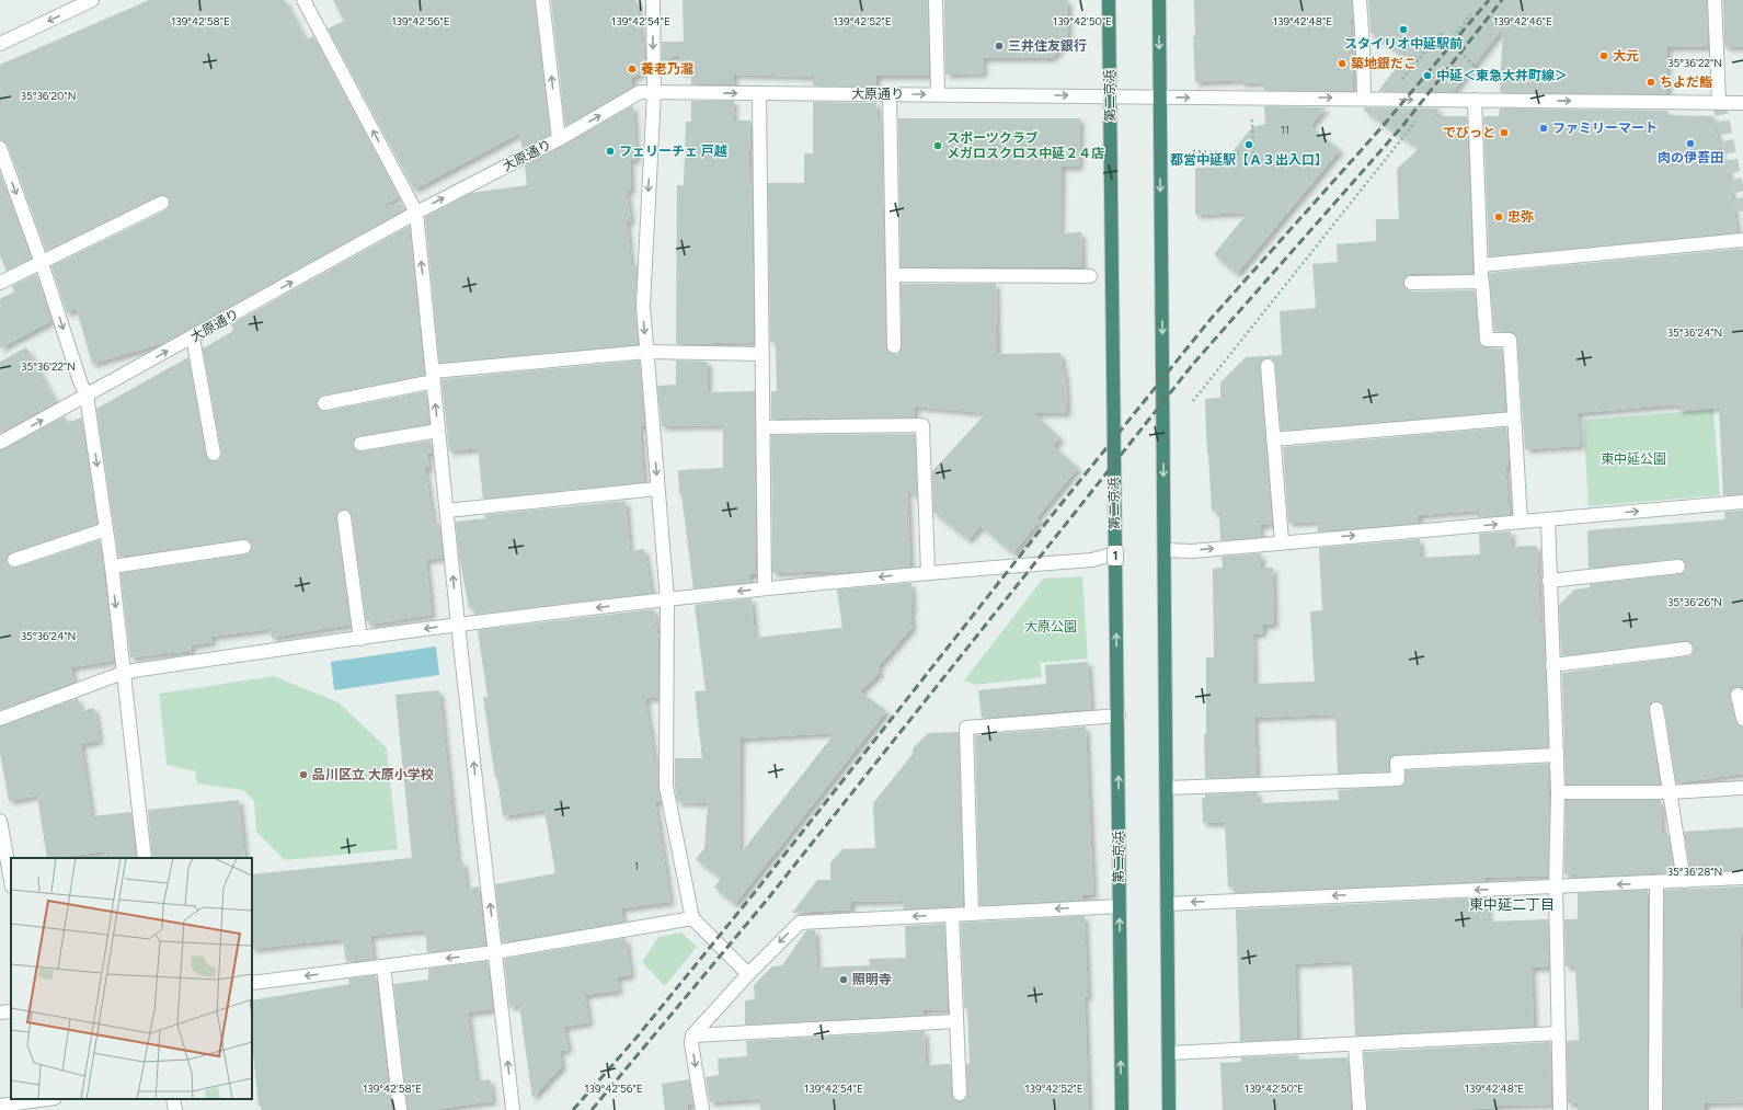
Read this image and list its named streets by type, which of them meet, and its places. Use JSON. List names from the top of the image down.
{
  "streets": {
    "highway": ["第二京浜", "1"],
    "street": ["大原通り"]
  },
  "crossings": [
    ["大原通り", "第二京浜"]
  ],
  "one_way": ["大原通り"],
  "districts": ["東中延二丁目"],
  "parks": ["東中延公園", "大原公園"],
  "places": [
    "スタイリオ中延駅前",
    "三井住友銀行",
    "大元",
    "築地銀だこ",
    "養老乃瀧",
    "中延＜東急大井町線＞",
    "ちよだ鮨",
    "ファミリーマート",
    "でびっと",
    "肉の伊吾田",
    "都営中延駅【Ａ３出入口】",
    "スポーツクラブ メガロスクロス中延２４店",
    "フェリーチェ 戸越",
    "忠弥",
    "品川区立 大原小学校",
    "照明寺"
  ],
  "house_numbers": ["11", "1"],
  "coordinates": [
    "139°42'58\"E",
    "139°42'56\"E",
    "139°42'54\"E",
    "139°42'52\"E",
    "139°42'50\"E",
    "139°42'48\"E",
    "139°42'46\"E",
    "35°36'22\"N",
    "35°36'20\"N",
    "35°36'24\"N",
    "35°36'26\"N",
    "35°36'28\"N"
  ]
}
